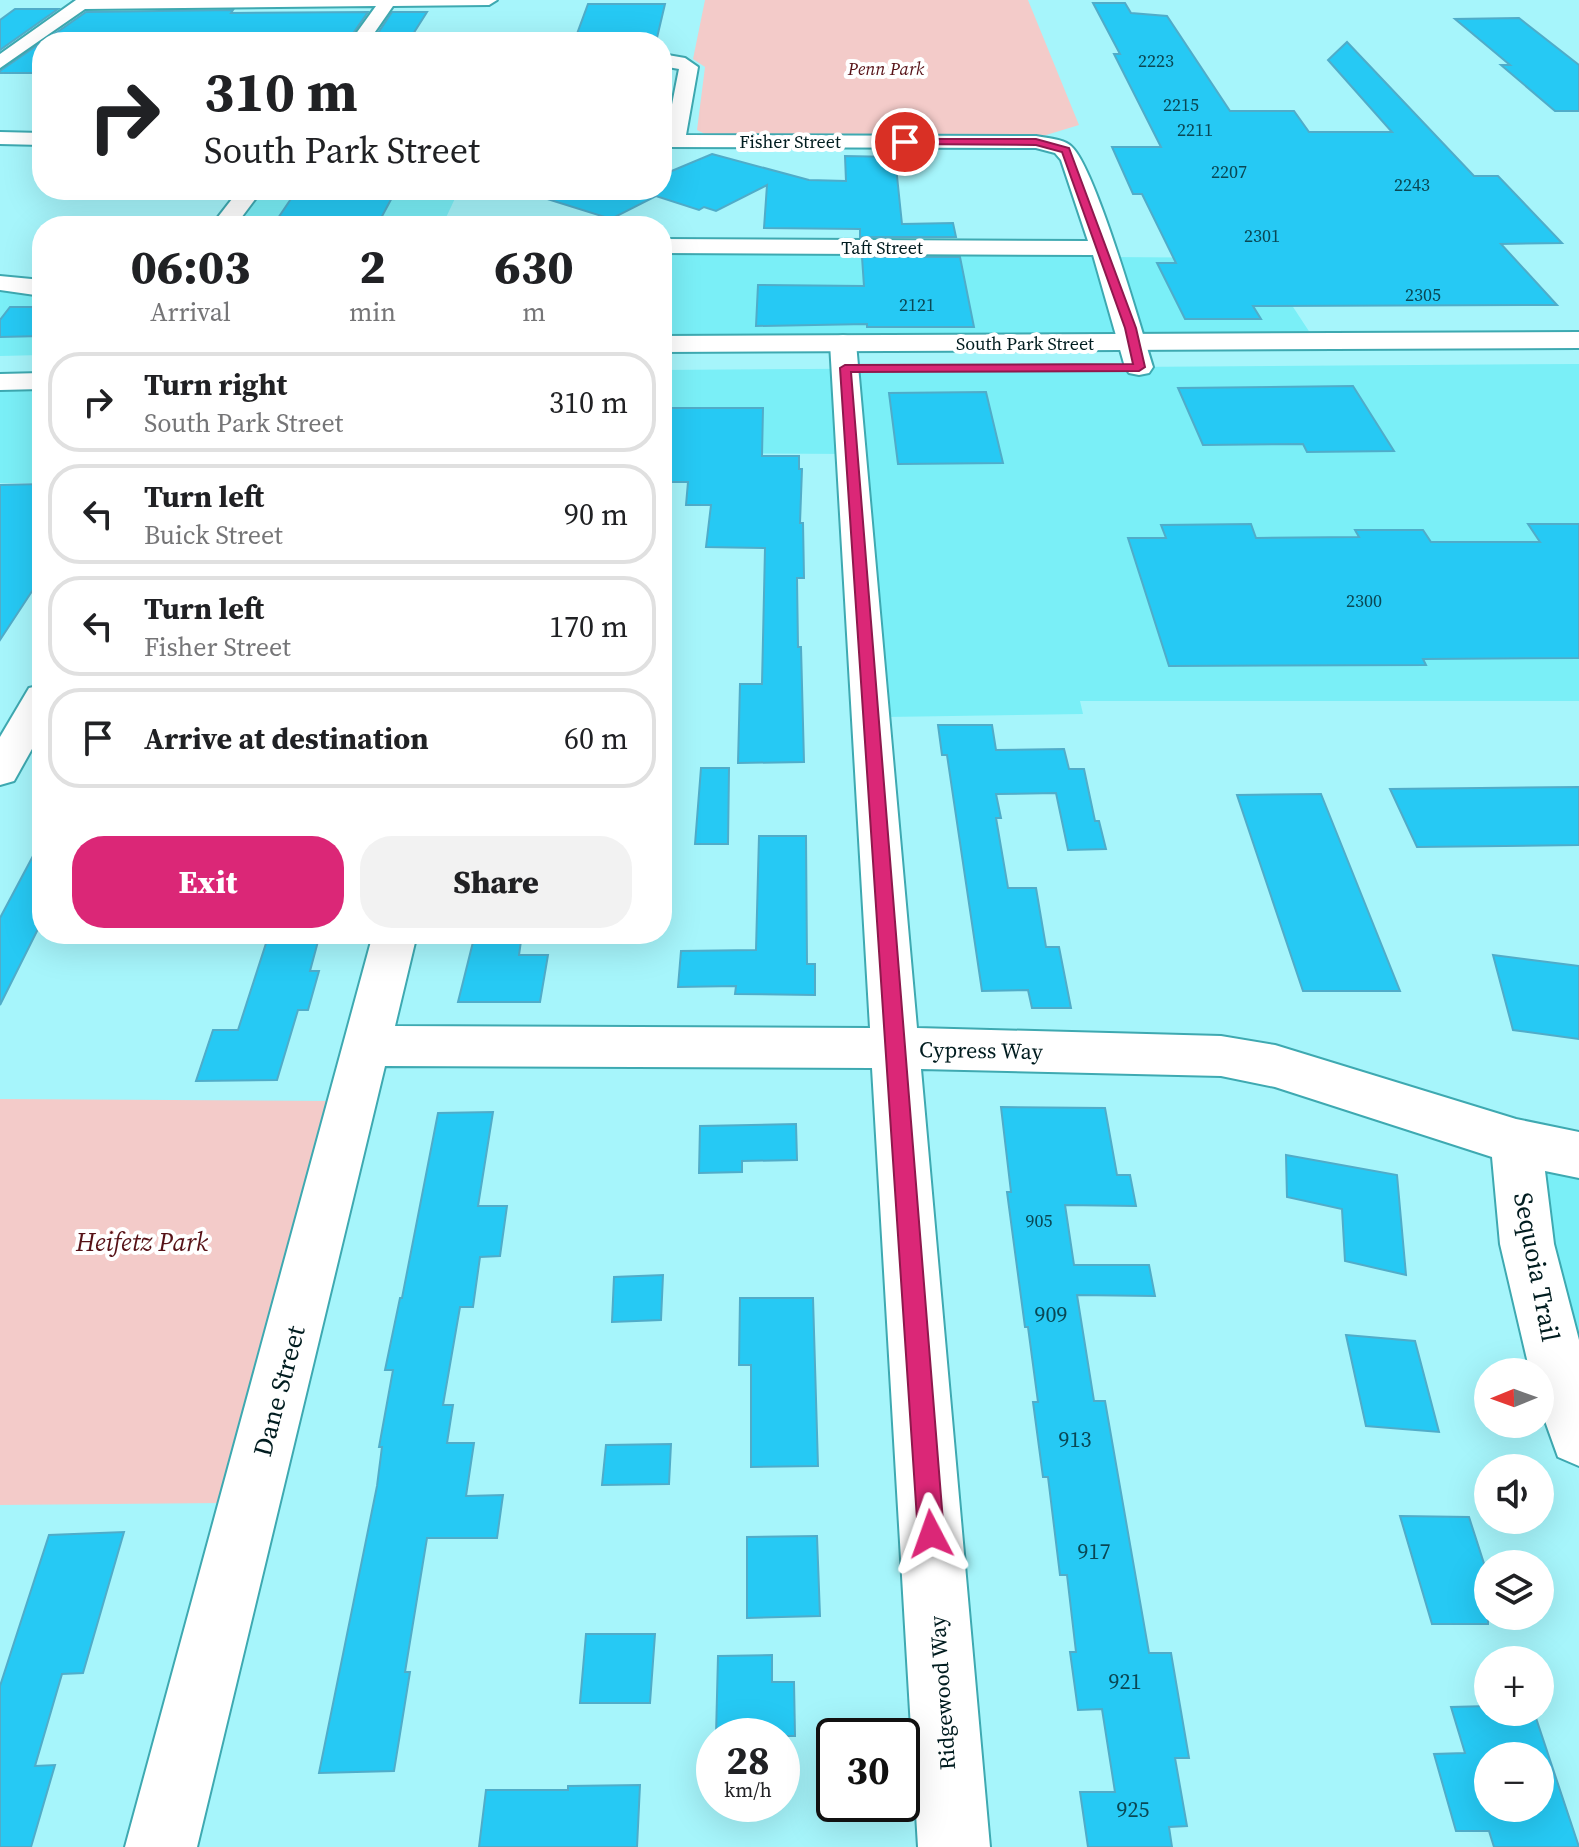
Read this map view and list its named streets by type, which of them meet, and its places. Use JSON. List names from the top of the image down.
{
  "streets": {
    "street": [
      "Fisher Street",
      "Taft Street",
      "South Park Street",
      "Cypress Way",
      "Sequoia Trail",
      "Dane Street",
      "Ridgewood Way"
    ]
  },
  "crossings": [
    ["Fisher Street", "Taft Street"],
    ["South Park Street", "Ridgewood Way"],
    ["Cypress Way", "Sequoia Trail"],
    ["Cypress Way", "Dane Street"],
    ["Cypress Way", "Ridgewood Way"]
  ],
  "parks": ["Penn Park", "Heifetz Park"],
  "house_numbers": [
    "2223",
    "2215",
    "2211",
    "2207",
    "2243",
    "2301",
    "2305",
    "2121",
    "2300",
    "905",
    "909",
    "913",
    "917",
    "921",
    "925"
  ],
  "north": "left",
  "page": {
    "turn": ["310 m", "South Park Street"],
    "eta": [
      "06:03",
      "Arrival",
      "2",
      "min",
      "630",
      "m"
    ],
    "list": [
      {
        "name": "Turn right",
        "note": "South Park Street",
        "value": "310 m"
      },
      {
        "name": "Turn left",
        "note": "Buick Street",
        "value": "90 m"
      },
      {
        "name": "Turn left",
        "note": "Fisher Street",
        "value": "170 m"
      },
      {
        "name": "Arrive at destination",
        "value": "60 m"
      }
    ],
    "buttons": ["Exit", "Share"],
    "map_buttons": ["+", "−"],
    "speed": "28 km/h",
    "limit": "30"
  }
}
